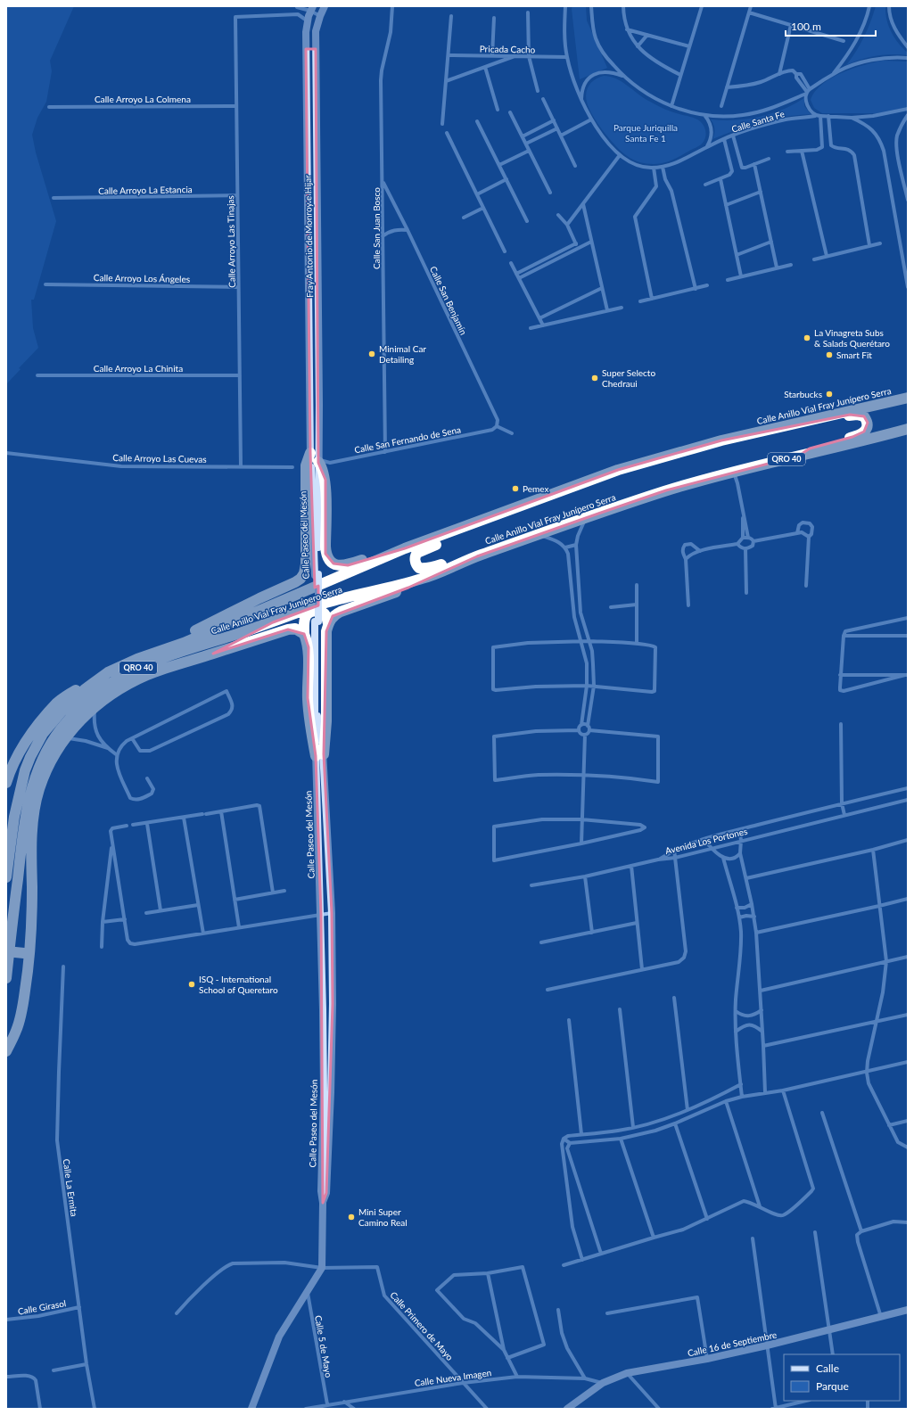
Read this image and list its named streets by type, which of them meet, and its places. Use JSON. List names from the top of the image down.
{
  "streets": {
    "highway": ["Calle Anillo Vial Fray Junípero Serra", "QRO 40"],
    "main road": ["Fray Antonio de Monroy e Hijar", "Calle Paseo del Mesón", "Calle 16 de Septiembre"],
    "street": [
      "Pricada Cacho",
      "Calle Arroyo La Colmena",
      "Calle Santa Fe",
      "Calle Arroyo La Estancia",
      "Calle San Juan Bosco",
      "Calle Arroyo Las Tinajas",
      "Calle Arroyo Los Ángeles",
      "Calle San Benjamín",
      "Calle Arroyo La Chinita",
      "Calle San Fernando de Sena",
      "Calle Arroyo Las Cuevas",
      "Avenida Los Portones",
      "Calle La Ermita",
      "Calle Girasol",
      "Calle Primero de Mayo",
      "Calle 5 de Mayo",
      "Calle Nueva Imagen"
    ]
  },
  "crossings": [
    ["Pricada Cacho", "Calle Santa Fe"],
    ["Calle Arroyo La Colmena", "Calle Arroyo Las Tinajas"],
    ["Calle Arroyo La Estancia", "Calle Arroyo Las Tinajas"],
    ["Calle San Juan Bosco", "Calle San Benjamín"],
    ["Calle San Juan Bosco", "Calle San Fernando de Sena"],
    ["Fray Antonio de Monroy e Hijar", "Calle San Fernando de Sena"],
    ["Fray Antonio de Monroy e Hijar", "Calle Paseo del Mesón"],
    ["Calle Arroyo Las Tinajas", "Calle Arroyo Los Ángeles"],
    ["Calle Arroyo Las Tinajas", "Calle Arroyo La Chinita"],
    ["Calle Arroyo Las Tinajas", "Calle Arroyo Las Cuevas"],
    ["Calle San Benjamín", "Calle San Fernando de Sena"],
    ["Calle San Fernando de Sena", "Calle Paseo del Mesón"],
    ["Calle Paseo del Mesón", "Calle Primero de Mayo"],
    ["Calle La Ermita", "Calle Girasol"],
    ["Calle Primero de Mayo", "Calle Nueva Imagen"],
    ["Calle 16 de Septiembre", "Calle Nueva Imagen"],
    ["Calle 5 de Mayo", "Calle Nueva Imagen"]
  ],
  "parks": ["Parque Juriquilla Santa Fe 1"],
  "places": [
    "La Vinagreta Subs & Salads Querétaro",
    "Minimal Car Detailing",
    "Smart Fit",
    "Super Selecto Chedraui",
    "Starbucks",
    "Pemex",
    "ISQ - International School of Queretaro",
    "Mini Super Camino Real"
  ],
  "legend": ["Calle", "Parque"],
  "scale_bar": "100 m"
}
